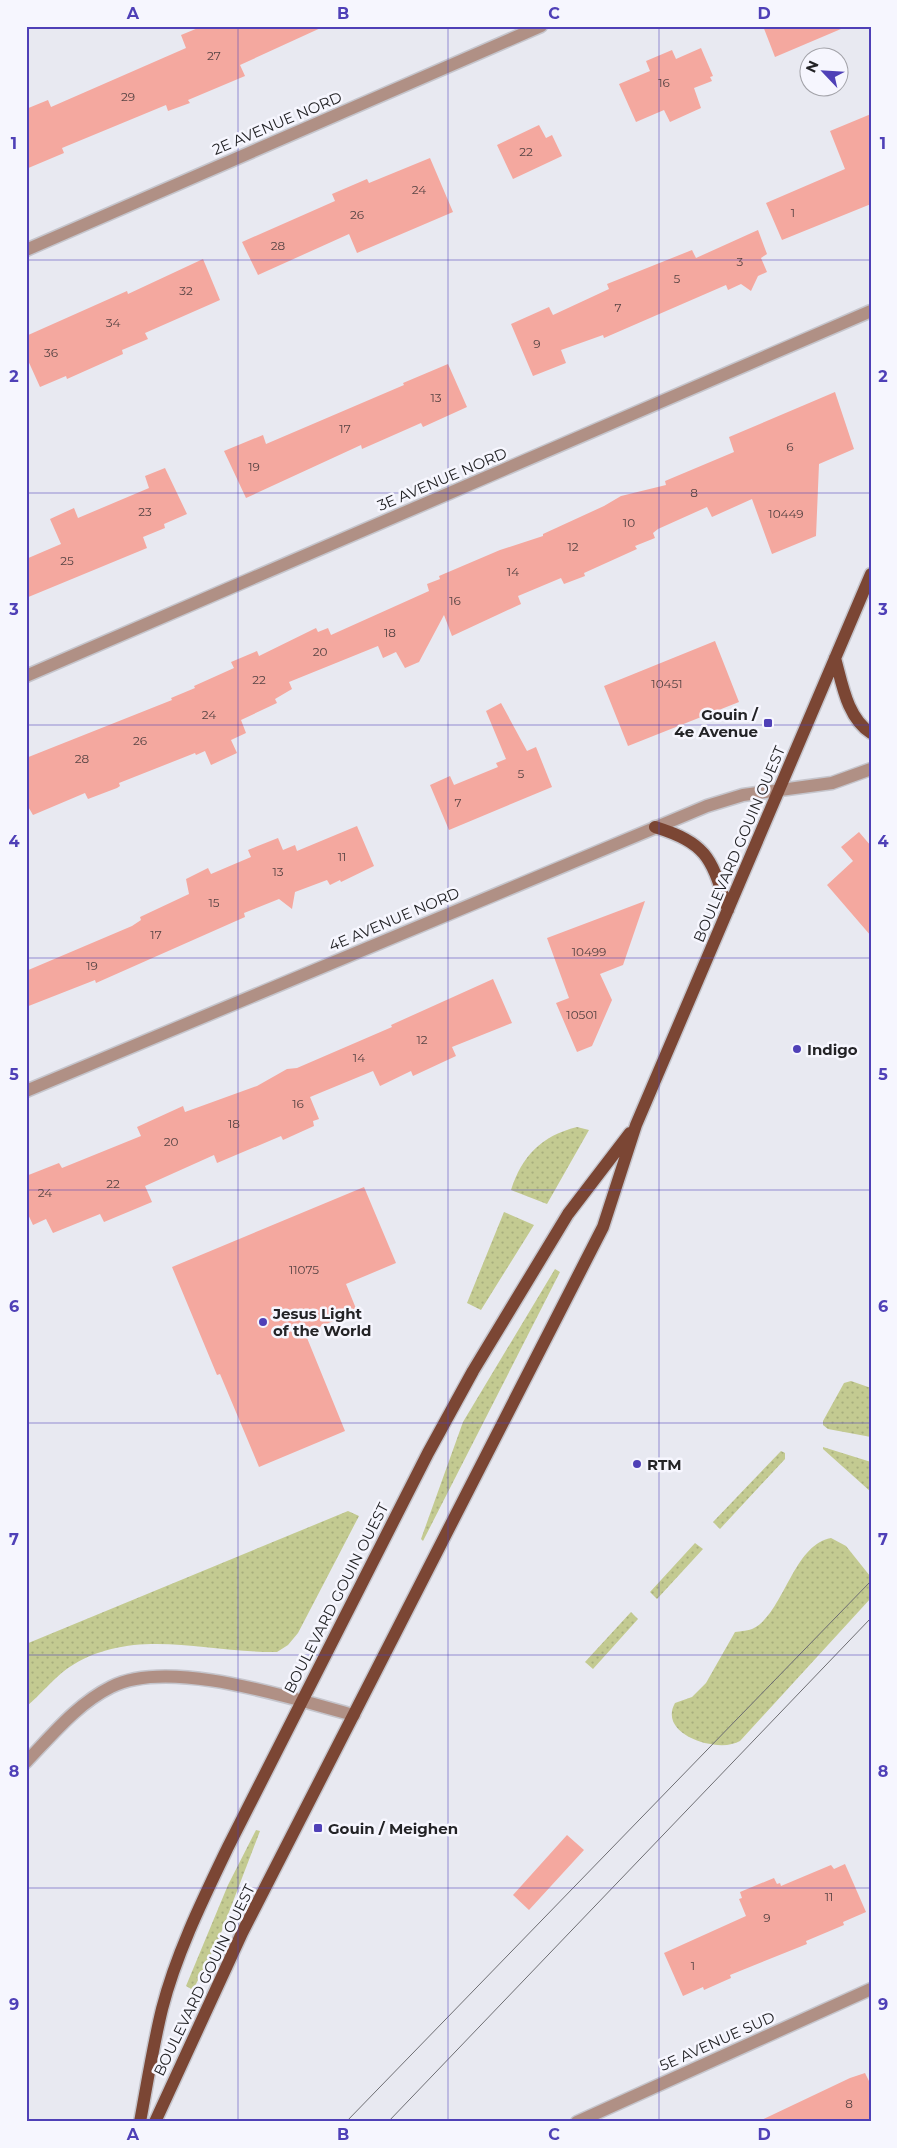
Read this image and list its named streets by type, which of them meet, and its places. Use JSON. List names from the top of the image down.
{
  "streets": {
    "main road": ["BOULEVARD GOUIN OUEST"],
    "street": [
      "2E AVENUE NORD",
      "3E AVENUE NORD",
      "4E AVENUE NORD",
      "5E AVENUE SUD"
    ]
  },
  "crossings": [
    ["BOULEVARD GOUIN OUEST", "4E AVENUE NORD"]
  ],
  "places": {
    "transit": ["Gouin / 4e Avenue", "Gouin / Meighen"],
    "other": ["Indigo", "Jesus Light of the World", "RTM"]
  },
  "house_numbers": [
    "27",
    "16",
    "29",
    "22",
    "24",
    "1",
    "26",
    "28",
    "3",
    "5",
    "32",
    "7",
    "34",
    "9",
    "36",
    "13",
    "17",
    "6",
    "19",
    "8",
    "23",
    "10449",
    "10",
    "12",
    "25",
    "14",
    "16",
    "18",
    "20",
    "22",
    "10451",
    "24",
    "26",
    "28",
    "5",
    "7",
    "11",
    "13",
    "15",
    "17",
    "10499",
    "19",
    "10501",
    "12",
    "14",
    "16",
    "18",
    "20",
    "22",
    "24",
    "11075",
    "11",
    "9",
    "1",
    "8"
  ],
  "north": "top left",
  "grid": {
    "columns": [
      "A",
      "B",
      "C",
      "D"
    ],
    "rows": [
      "1",
      "2",
      "3",
      "4",
      "5",
      "6",
      "7",
      "8",
      "9"
    ]
  }
}
